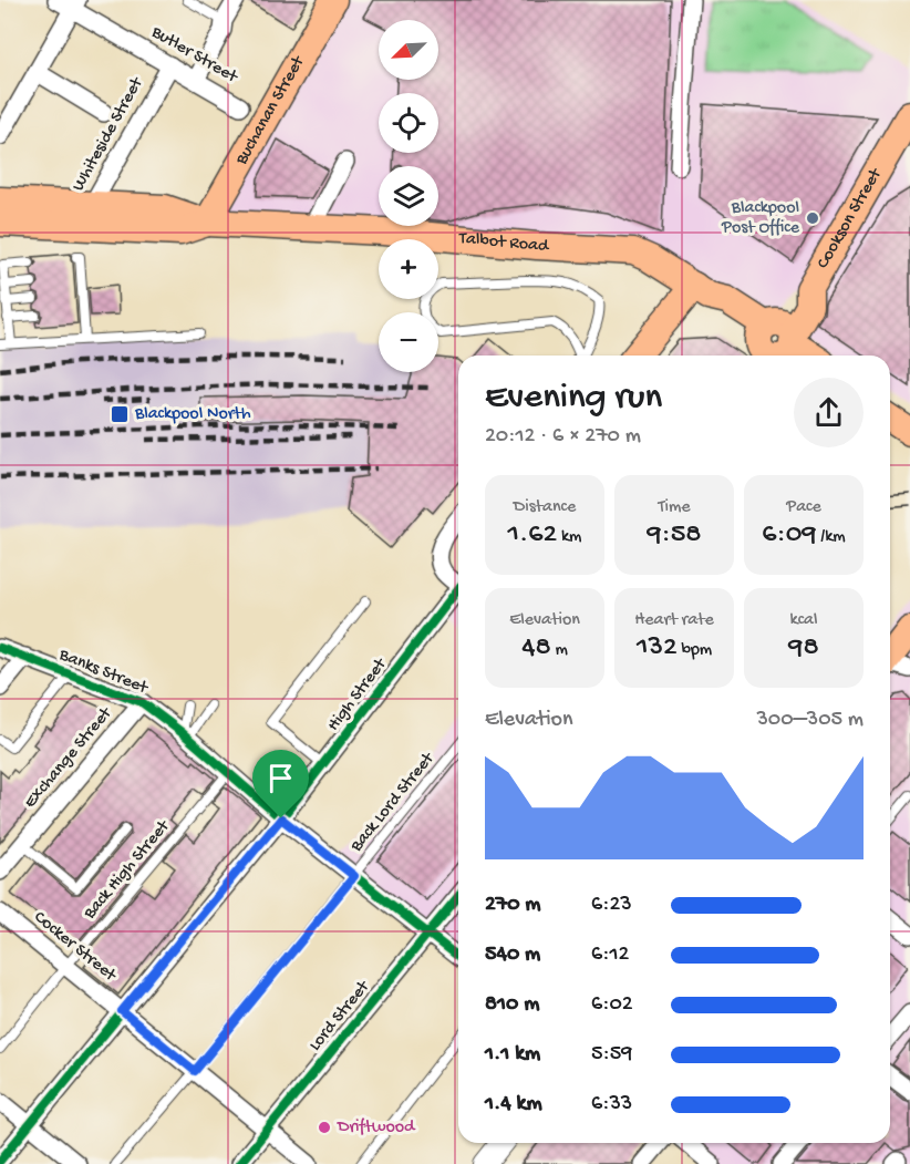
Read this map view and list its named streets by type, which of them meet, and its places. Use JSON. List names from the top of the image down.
{
  "streets": {
    "main road": ["Buchanan Street", "Cookson Street", "Talbot Road"],
    "street": [
      "Butler Street",
      "Whiteside Street",
      "Banks Street",
      "High Street",
      "Exchange Street",
      "Cocker Street",
      "Lord Street"
    ],
    "lane": ["Back Lord Street", "Back High Street"]
  },
  "crossings": [
    ["Butler Street", "Whiteside Street"],
    ["Buchanan Street", "Talbot Road"],
    ["Whiteside Street", "Talbot Road"],
    ["Cookson Street", "Talbot Road"],
    ["Banks Street", "High Street"],
    ["Banks Street", "Exchange Street"],
    ["Banks Street", "Back Lord Street"],
    ["Banks Street", "Back High Street"],
    ["Banks Street", "Lord Street"],
    ["High Street", "Cocker Street"],
    ["Back Lord Street", "Cocker Street"],
    ["Back High Street", "Cocker Street"],
    ["Cocker Street", "Lord Street"]
  ],
  "places": {
    "other": ["Blackpool Post Office", "Driftwood"],
    "transit": ["Blackpool North"]
  },
  "north": "bottom left",
  "page": {
    "map_buttons": ["+", "−"],
    "heading": ["Evening run", "20:12 · 6 × 270 m"],
    "stats": [
      ["Distance", "1.62 km"],
      ["Time", "9:58"],
      ["Pace", "6:09 /km"],
      ["Elevation", "48 m"],
      ["Heart rate", "132 bpm"],
      ["kcal", "98"]
    ],
    "chart": ["Elevation", "300–305 m"],
    "list": [
      {
        "name": "270 m",
        "note": "6:23"
      },
      {
        "name": "540 m",
        "note": "6:12"
      },
      {
        "name": "810 m",
        "note": "6:02"
      },
      {
        "name": "1.1 km",
        "note": "5:59"
      },
      {
        "name": "1.4 km",
        "note": "6:33"
      }
    ]
  }
}
